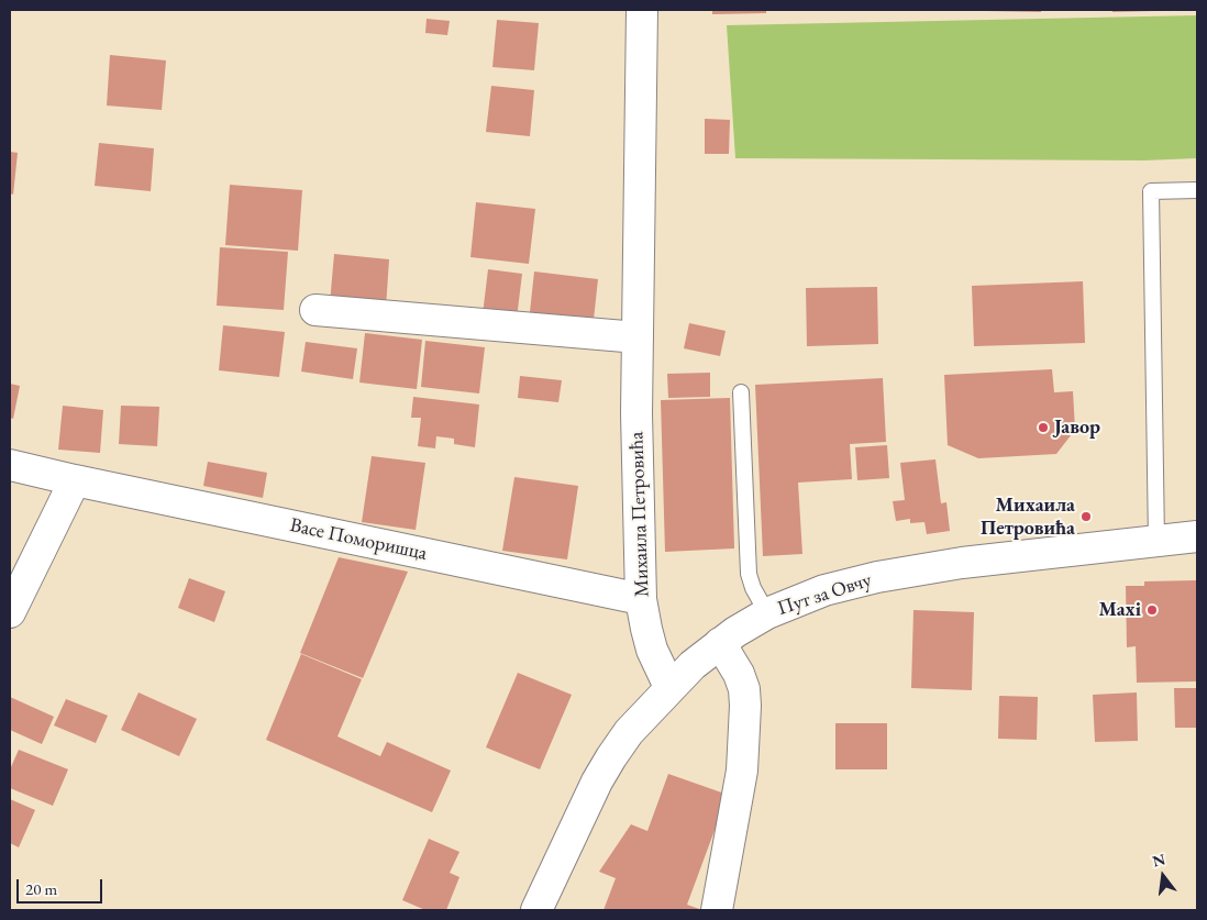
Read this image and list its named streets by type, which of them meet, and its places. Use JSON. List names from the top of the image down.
{
  "streets": {
    "street": ["Михаила Петровића", "Васе Поморишца", "Пут за Овчу"]
  },
  "crossings": [
    ["Михаила Петровића", "Васе Поморишца"],
    ["Михаила Петровића", "Пут за Овчу"]
  ],
  "places": ["Јавор", "Михаила Петровића", "Maxi"],
  "scale_bar": "20 m",
  "north": "top"
}
